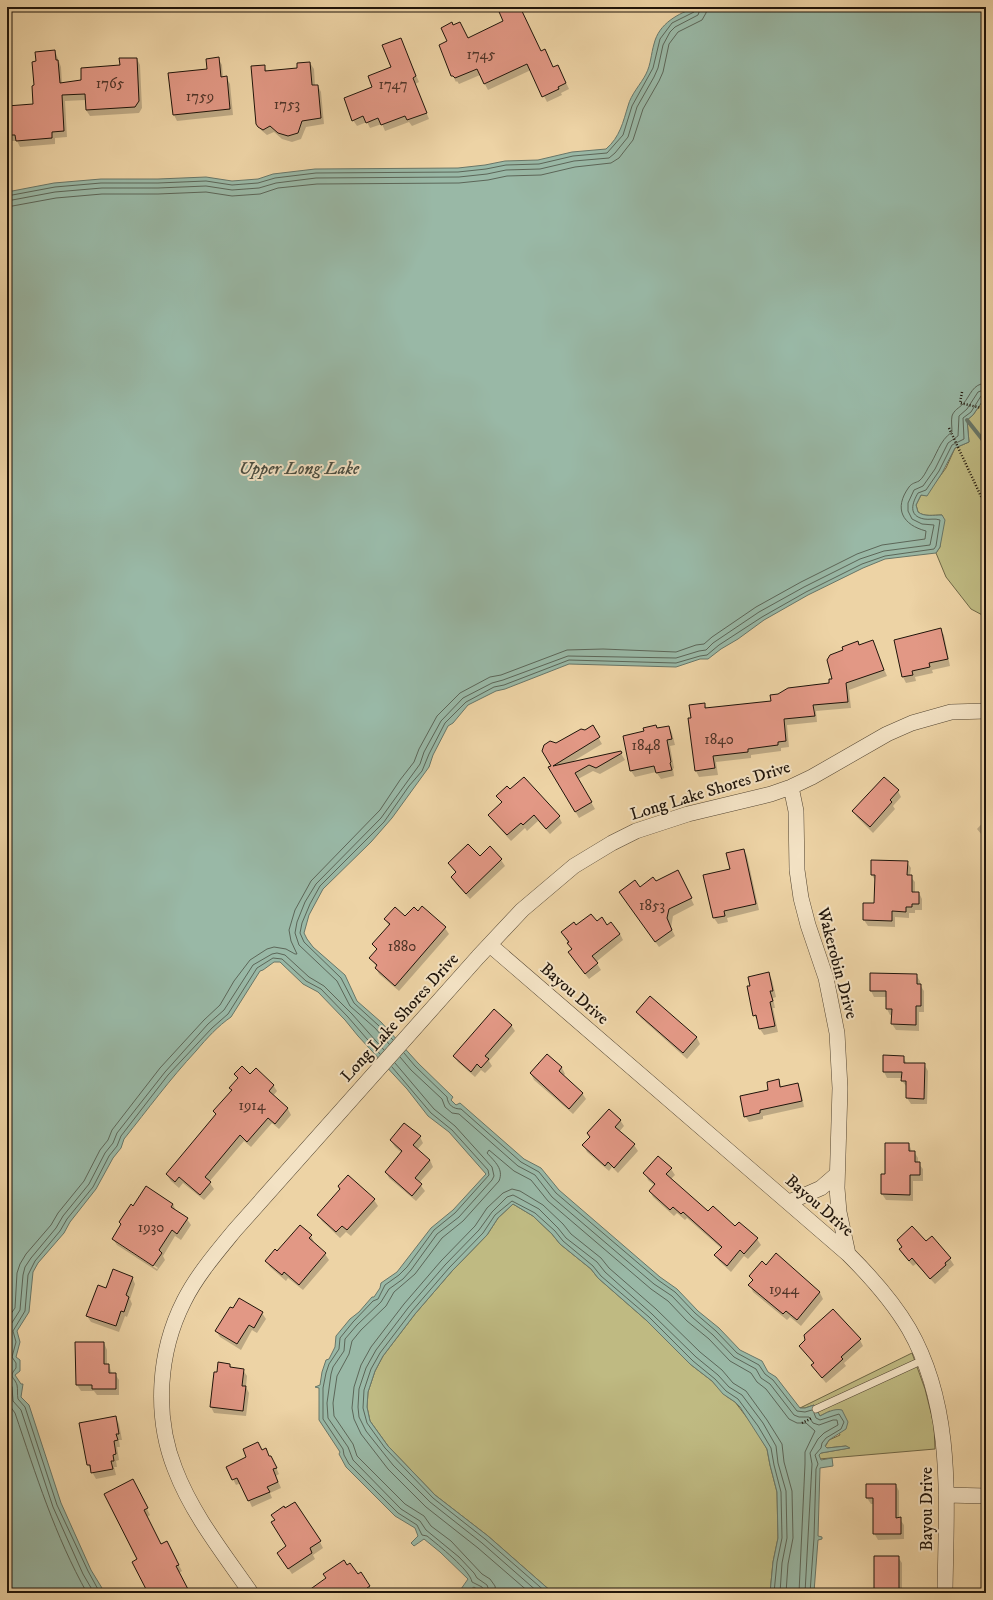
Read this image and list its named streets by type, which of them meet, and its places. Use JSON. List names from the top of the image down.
{
  "streets": {
    "street": ["Long Lake Shores Drive", "Wakerobin Drive", "Bayou Drive"]
  },
  "crossings": [
    ["Long Lake Shores Drive", "Wakerobin Drive"],
    ["Long Lake Shores Drive", "Bayou Drive"],
    ["Wakerobin Drive", "Bayou Drive"]
  ],
  "water": ["Upper Long Lake"],
  "house_numbers": [
    "1745",
    "1765",
    "1747",
    "1759",
    "1753",
    "1840",
    "1848",
    "1853",
    "1880",
    "1914",
    "1930",
    "1944"
  ]
}
